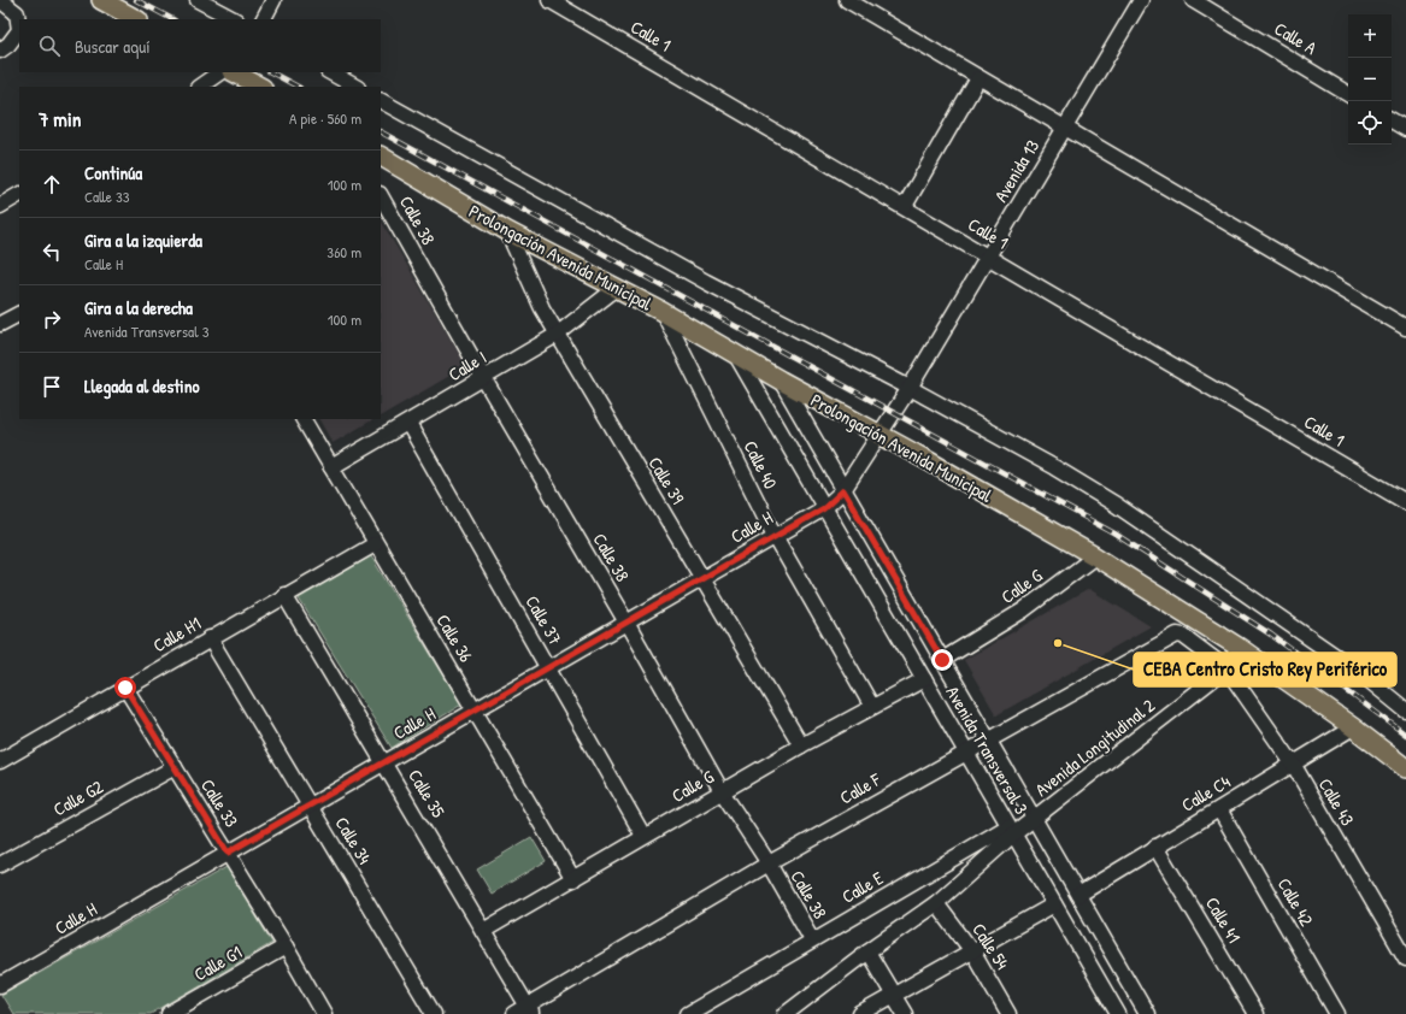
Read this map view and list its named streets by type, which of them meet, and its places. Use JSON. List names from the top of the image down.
{
  "streets": {
    "main road": ["Prolongación Avenida Municipal"],
    "street": [
      "Calle 1",
      "Calle A",
      "Avenida 13",
      "Calle 38",
      "Calle I",
      "Calle 40",
      "Calle 39",
      "Calle H",
      "Calle G",
      "Calle 37",
      "Calle H1",
      "Calle 36",
      "Avenida Longitudinal 2",
      "Avenida Transversal 3",
      "Calle F",
      "Calle 35",
      "Calle C4",
      "Calle G2",
      "Calle 43",
      "Calle 33",
      "Calle 34",
      "Calle E",
      "Calle 42",
      "Calle 41",
      "Calle 54",
      "Calle G1"
    ]
  },
  "crossings": [
    ["Calle 1", "Avenida 13"],
    ["Avenida 13", "Prolongación Avenida Municipal"],
    ["Avenida 13", "Calle H"],
    ["Avenida 13", "Avenida Transversal 3"],
    ["Calle 38", "Calle I"],
    ["Calle 38", "Calle H"],
    ["Calle 38", "Calle G"],
    ["Calle 38", "Calle F"],
    ["Calle 38", "Calle E"],
    ["Prolongación Avenida Municipal", "Calle I"],
    ["Prolongación Avenida Municipal", "Calle 40"],
    ["Prolongación Avenida Municipal", "Calle 39"],
    ["Prolongación Avenida Municipal", "Calle G"],
    ["Prolongación Avenida Municipal", "Avenida Longitudinal 2"],
    ["Prolongación Avenida Municipal", "Avenida Transversal 3"],
    ["Prolongación Avenida Municipal", "Calle C4"],
    ["Calle I", "Calle 39"],
    ["Calle I", "Calle 37"],
    ["Calle I", "Calle 36"],
    ["Calle 40", "Calle H"],
    ["Calle 40", "Calle G"],
    ["Calle 39", "Calle H"],
    ["Calle 39", "Calle G"],
    ["Calle H", "Calle 37"],
    ["Calle H", "Calle 36"],
    ["Calle H", "Avenida Transversal 3"],
    ["Calle H", "Calle 35"],
    ["Calle H", "Calle 33"],
    ["Calle H", "Calle 34"],
    ["Calle G", "Calle 37"],
    ["Calle G", "Calle 36"],
    ["Calle G", "Avenida Transversal 3"],
    ["Calle G", "Calle 35"],
    ["Calle H1", "Calle 36"],
    ["Calle H1", "Calle 35"],
    ["Calle H1", "Calle 33"],
    ["Calle H1", "Calle 34"],
    ["Avenida Longitudinal 2", "Avenida Transversal 3"],
    ["Avenida Longitudinal 2", "Calle F"],
    ["Avenida Longitudinal 2", "Calle 43"],
    ["Avenida Longitudinal 2", "Calle E"],
    ["Avenida Longitudinal 2", "Calle 54"],
    ["Avenida Transversal 3", "Calle F"],
    ["Avenida Transversal 3", "Calle C4"],
    ["Avenida Transversal 3", "Calle E"],
    ["Calle F", "Calle 35"],
    ["Calle F", "Calle 43"],
    ["Calle C4", "Calle 43"],
    ["Calle C4", "Calle 42"],
    ["Calle C4", "Calle 41"],
    ["Calle G2", "Calle 33"],
    ["Calle 33", "Calle G1"]
  ],
  "places": ["CEBA Centro Cristo Rey Periférico"],
  "page": {
    "map_buttons": ["+", "−"],
    "search": "Buscar aquí",
    "heading": ["7 min", "A pie · 560 m"],
    "list": [
      ["Continúa", "Calle 33", "100 m"],
      ["Gira a la izquierda", "Calle H", "360 m"],
      ["Gira a la derecha", "Avenida Transversal 3", "100 m"],
      "Llegada al destino"
    ]
  }
}
